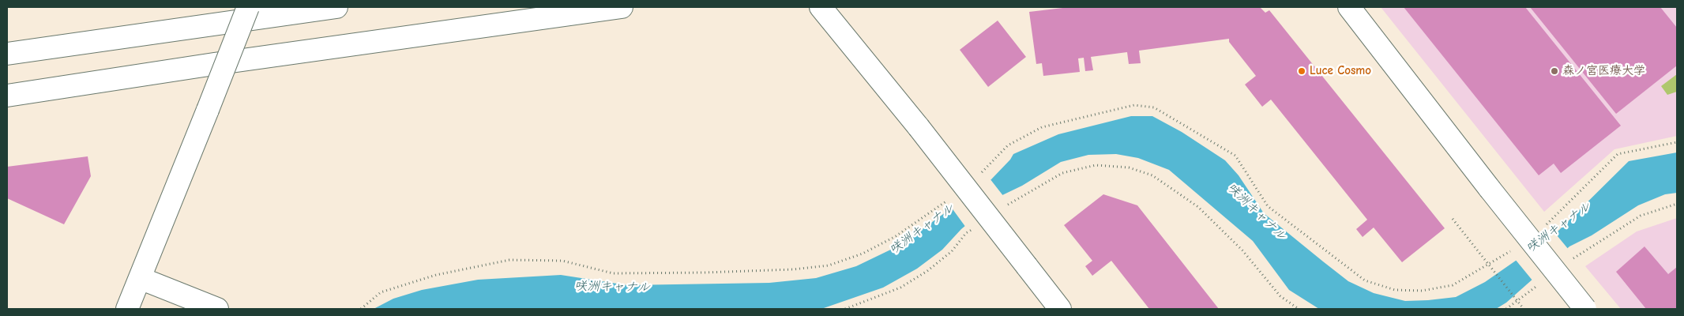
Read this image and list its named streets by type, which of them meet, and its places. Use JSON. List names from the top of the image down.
{
  "water": ["咲洲キャナル"],
  "places": ["Luce Cosmo", "森ノ宮医療大学"]
}
